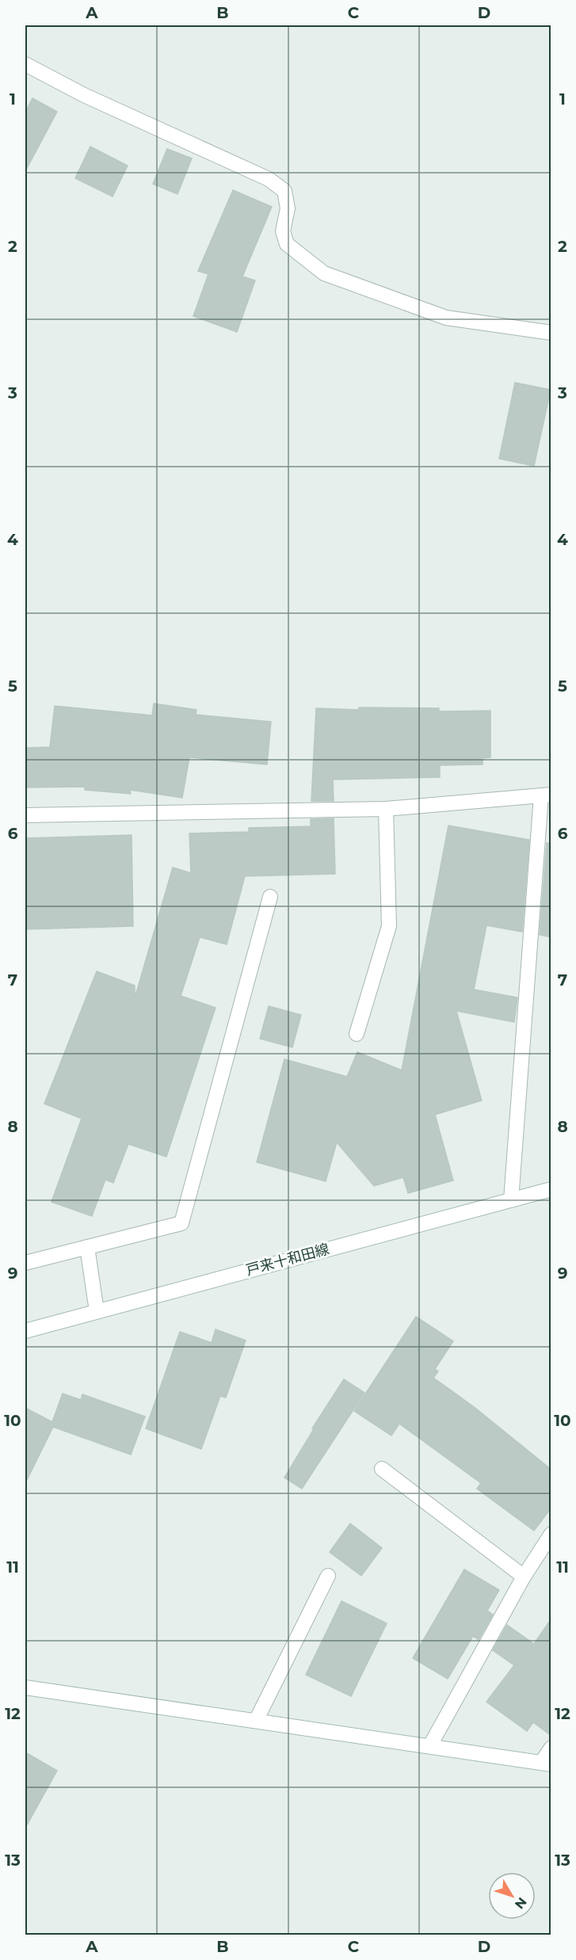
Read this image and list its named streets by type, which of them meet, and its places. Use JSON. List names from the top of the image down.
{
  "streets": {
    "street": ["戸来十和田線"]
  },
  "north": "bottom right",
  "grid": {
    "columns": [
      "A",
      "B",
      "C",
      "D"
    ],
    "rows": [
      "1",
      "2",
      "3",
      "4",
      "5",
      "6",
      "7",
      "8",
      "9",
      "10",
      "11",
      "12",
      "13"
    ]
  }
}
